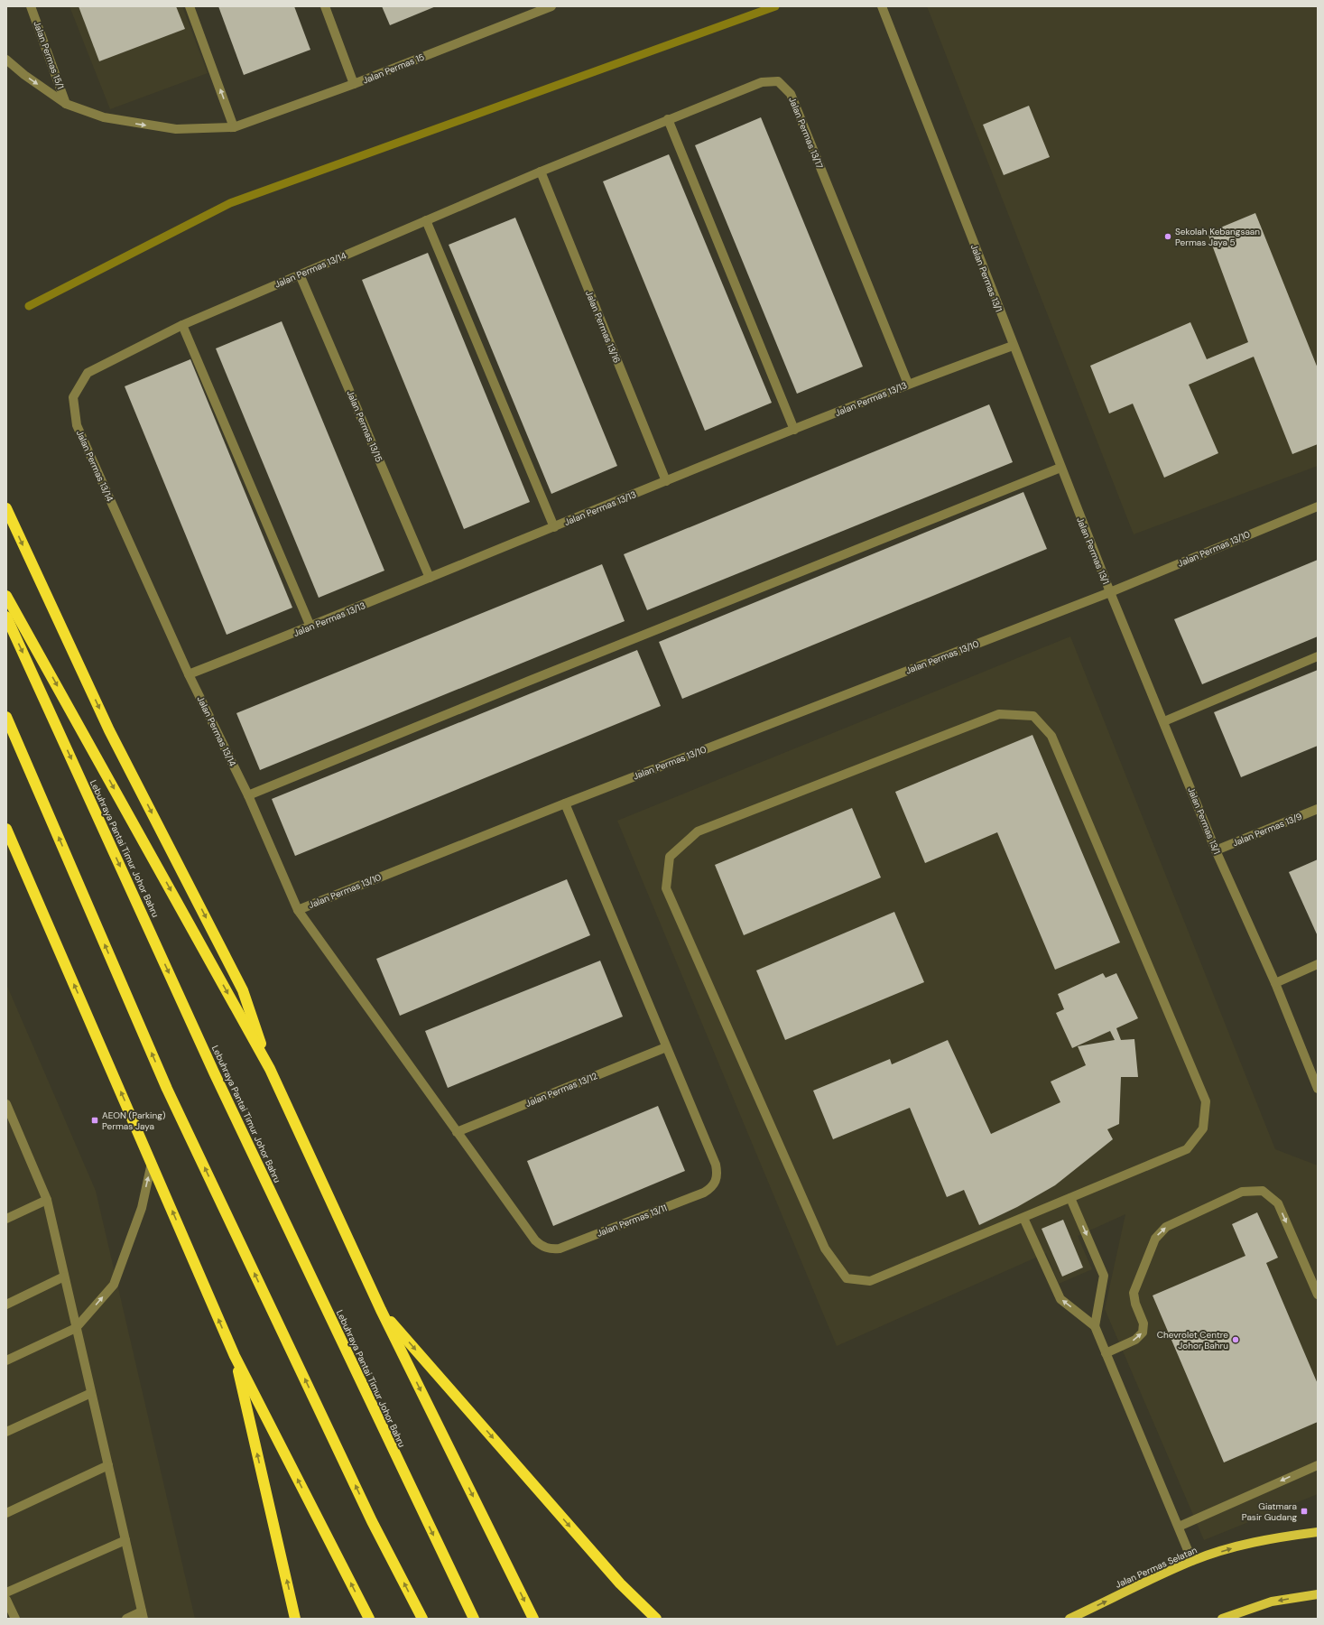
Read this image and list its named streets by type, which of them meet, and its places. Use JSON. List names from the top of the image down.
{
  "streets": {
    "highway": ["Lebuhraya Pantai Timur Johor Bahru"],
    "main road": ["Jalan Permas Selatan"],
    "street": [
      "Jalan Permas 15/1",
      "Jalan Permas 15",
      "Jalan Permas 13/17",
      "Jalan Permas 13/14",
      "Jalan Permas 13/1",
      "Jalan Permas 13/16",
      "Jalan Permas 13/13",
      "Jalan Permas 13/15",
      "Jalan Permas 13/10",
      "Jalan Permas 13/9",
      "Jalan Permas 13/12",
      "Jalan Permas 13/11"
    ]
  },
  "crossings": [
    ["Jalan Permas 15/1", "Jalan Permas 15"],
    ["Jalan Permas 13/17", "Jalan Permas 13/14"],
    ["Jalan Permas 13/17", "Jalan Permas 13/16"],
    ["Jalan Permas 13/17", "Jalan Permas 13/13"],
    ["Jalan Permas 13/14", "Jalan Permas 13/16"],
    ["Jalan Permas 13/14", "Jalan Permas 13/13"],
    ["Jalan Permas 13/14", "Jalan Permas 13/15"],
    ["Jalan Permas 13/14", "Jalan Permas 13/10"],
    ["Jalan Permas 13/1", "Jalan Permas 13/13"],
    ["Jalan Permas 13/1", "Jalan Permas 13/10"],
    ["Jalan Permas 13/1", "Jalan Permas 13/9"],
    ["Jalan Permas 13/16", "Jalan Permas 13/13"],
    ["Jalan Permas 13/13", "Jalan Permas 13/15"],
    ["Jalan Permas 13/10", "Jalan Permas 13/12"],
    ["Jalan Permas 13/10", "Jalan Permas 13/11"],
    ["Jalan Permas 13/12", "Jalan Permas 13/11"]
  ],
  "one_way": ["Jalan Permas 15"],
  "places": {
    "other": ["Sekolah Kebangsaan Permas Jaya 5", "Chevrolet Centre Johor Bahru"],
    "transit": ["AEON (Parking) Permas Jaya", "Giatmara Pasir Gudang"]
  }
}
